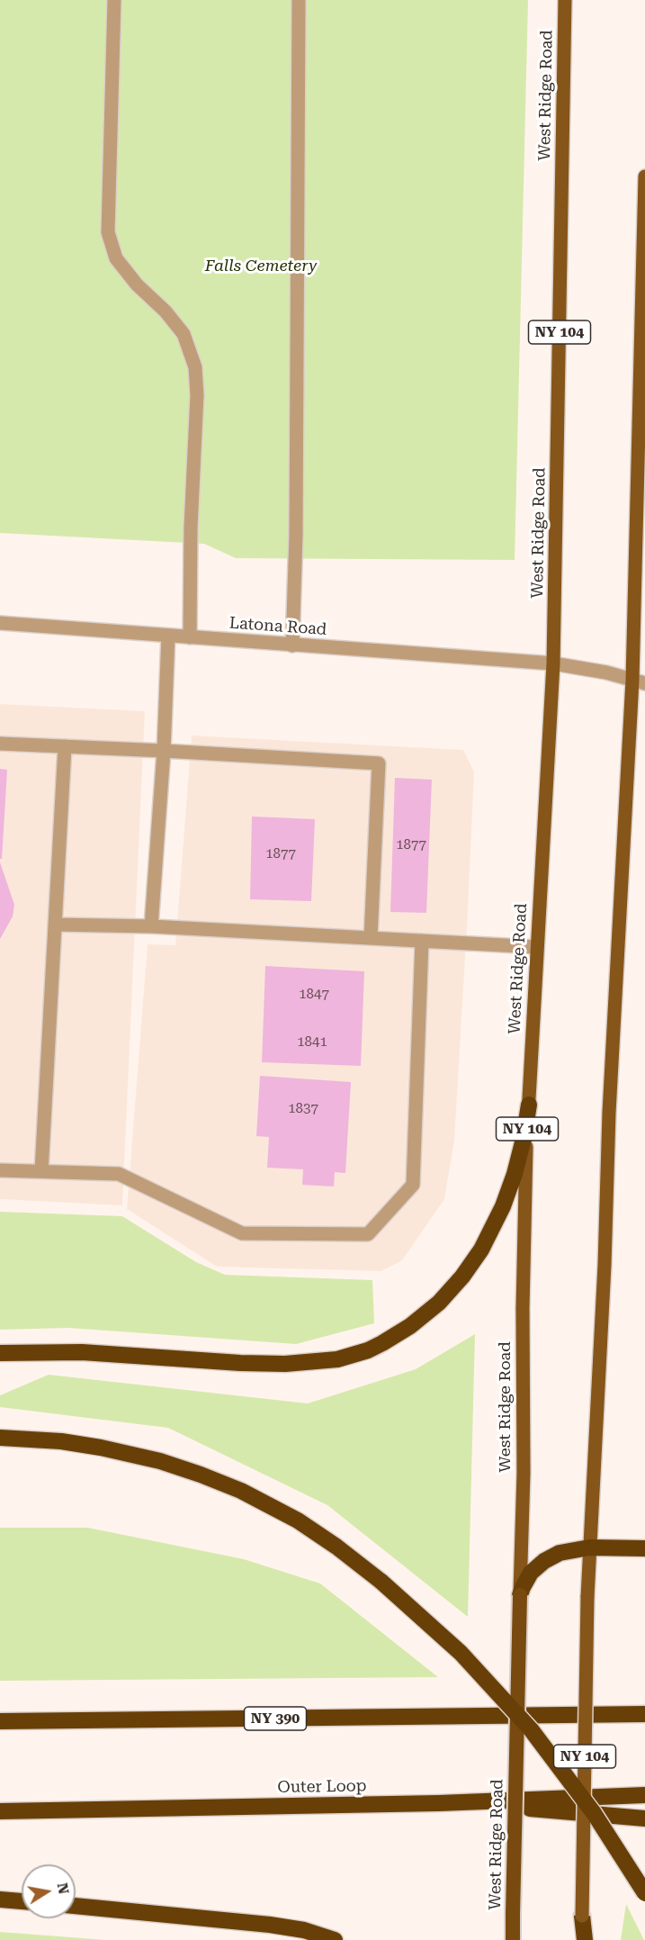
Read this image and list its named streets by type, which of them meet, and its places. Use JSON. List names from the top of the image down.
{
  "streets": {
    "highway": [
      "West Ridge Road",
      "NY 104",
      "NY 390",
      "Outer Loop"
    ],
    "street": ["Latona Road"]
  },
  "crossings": [
    ["West Ridge Road", "Latona Road"],
    ["NY 104", "Latona Road"]
  ],
  "parks": ["Falls Cemetery"],
  "house_numbers": [
    "1877",
    "1877",
    "1847",
    "1841",
    "1837"
  ],
  "north": "right"
}
